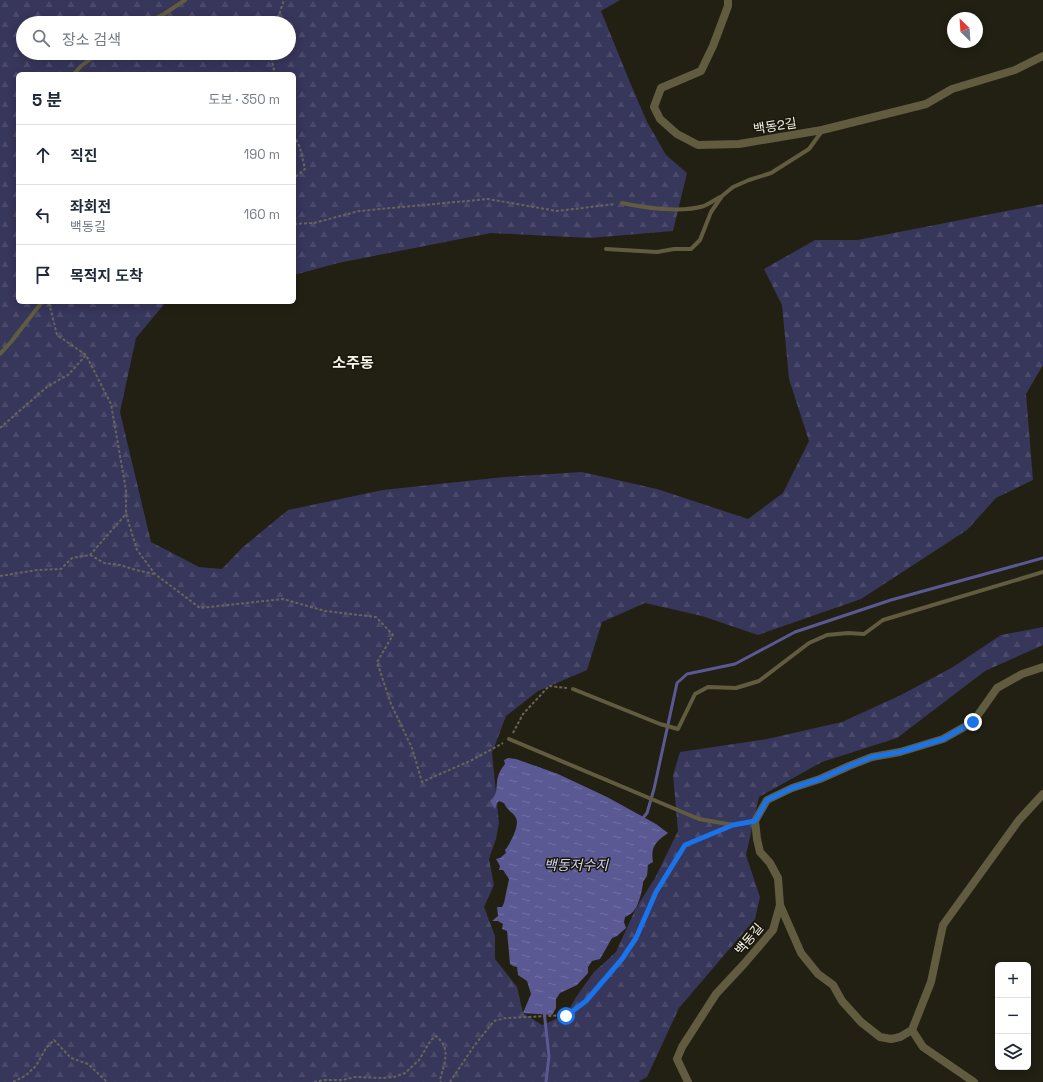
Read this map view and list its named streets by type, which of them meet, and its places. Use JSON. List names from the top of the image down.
{
  "streets": {
    "street": ["백동2길", "백동길"]
  },
  "districts": ["소주동"],
  "water": ["백동저수지"],
  "north": "top left",
  "page": {
    "search": "장소 검색",
    "heading": ["5 분", "도보 · 350 m"],
    "list": [
      ["직진", "190 m"],
      ["좌회전", "백동길", "160 m"],
      "목적지 도착"
    ],
    "map_buttons": ["+", "−"]
  }
}
